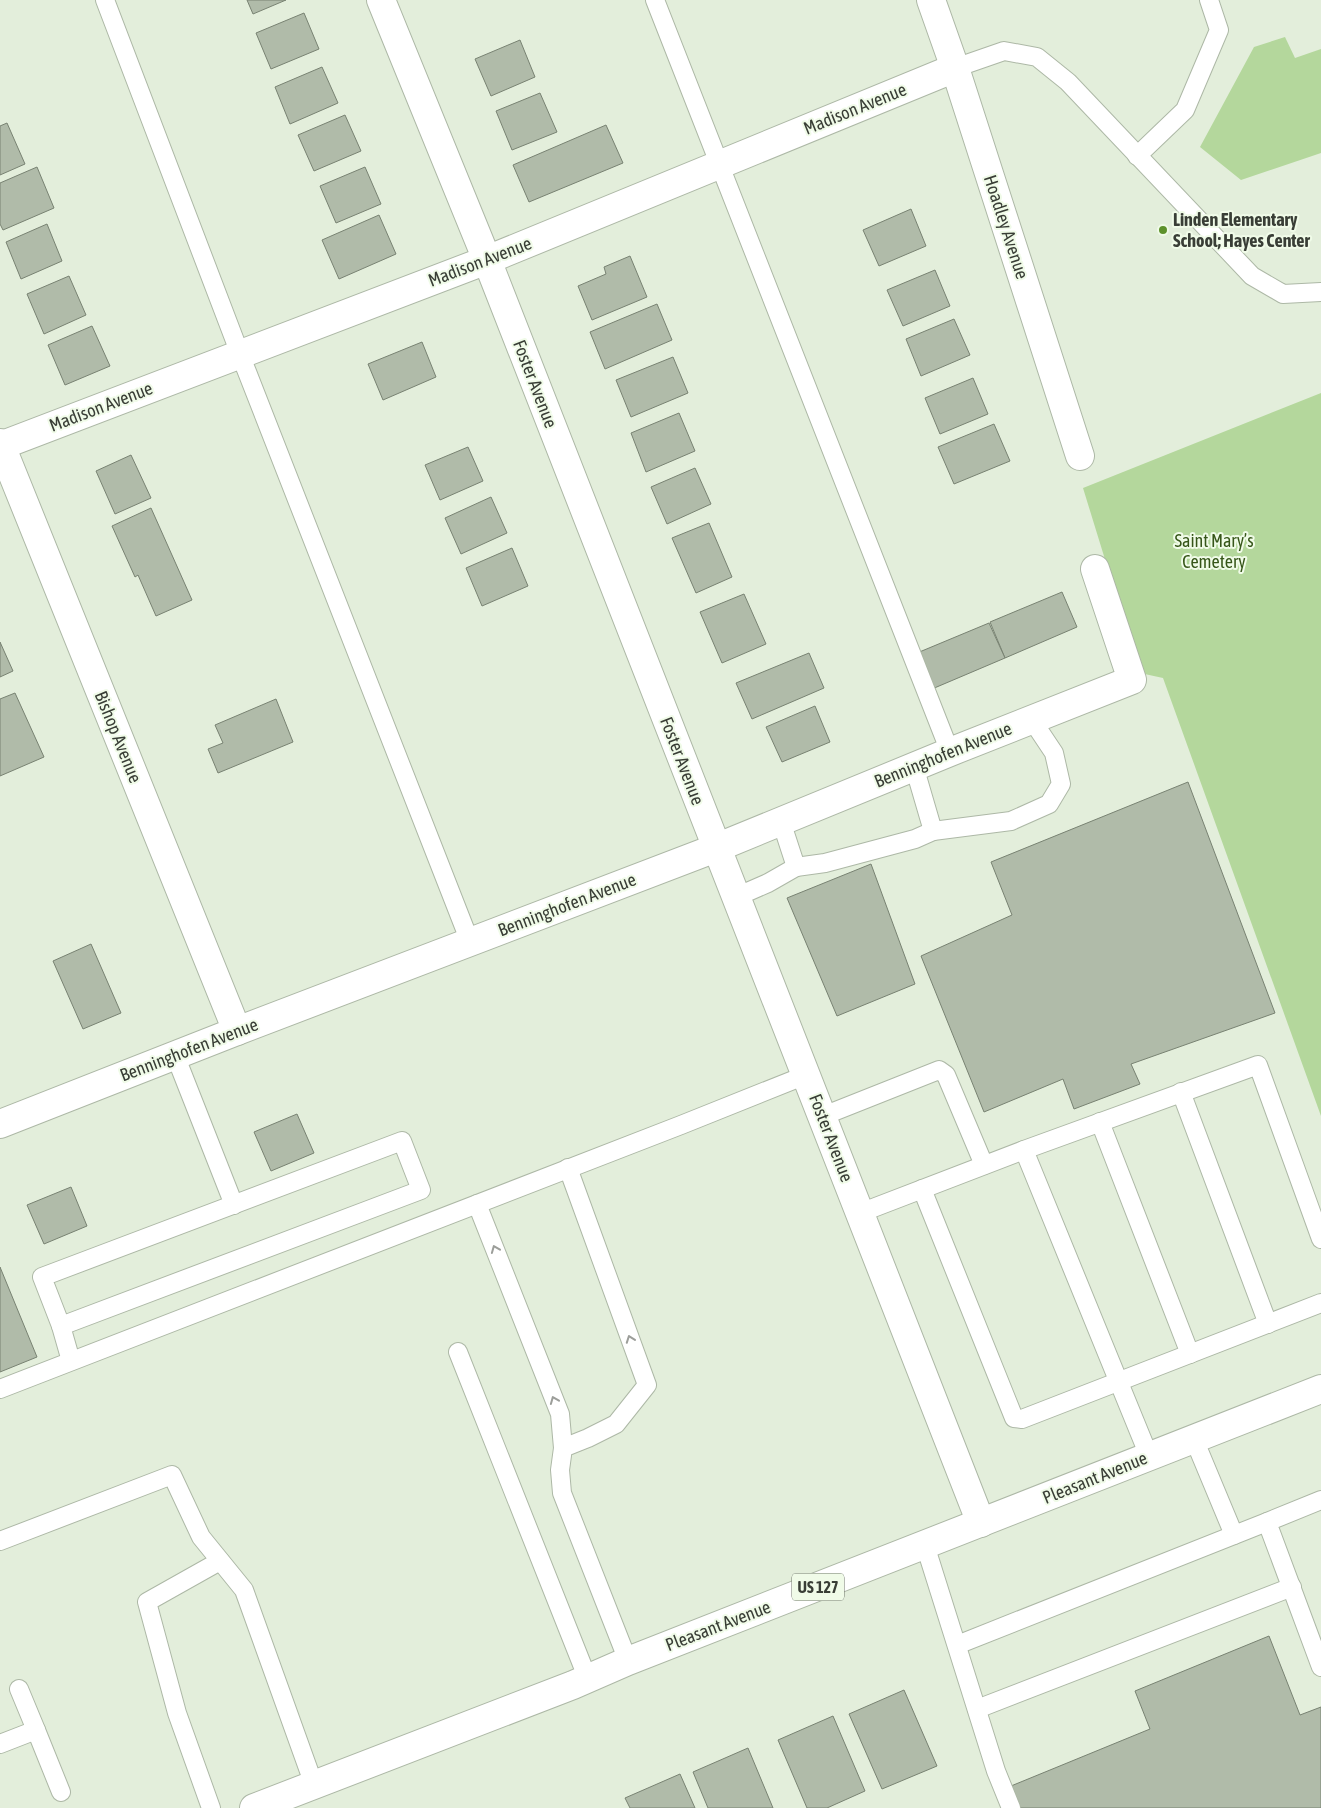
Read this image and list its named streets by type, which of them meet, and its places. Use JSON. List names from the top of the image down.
{
  "streets": {
    "street": [
      "Madison Avenue",
      "Hoadley Avenue",
      "Foster Avenue",
      "Bishop Avenue",
      "Benninghofen Avenue",
      "Pleasant Avenue",
      "US 127"
    ]
  },
  "crossings": [
    ["Madison Avenue", "Hoadley Avenue"],
    ["Madison Avenue", "Foster Avenue"],
    ["Madison Avenue", "Bishop Avenue"],
    ["Foster Avenue", "Benninghofen Avenue"],
    ["Foster Avenue", "Pleasant Avenue"],
    ["Bishop Avenue", "Benninghofen Avenue"]
  ],
  "parks": ["Saint Mary’s Cemetery"],
  "places": ["Linden Elementary School; Hayes Center"]
}
